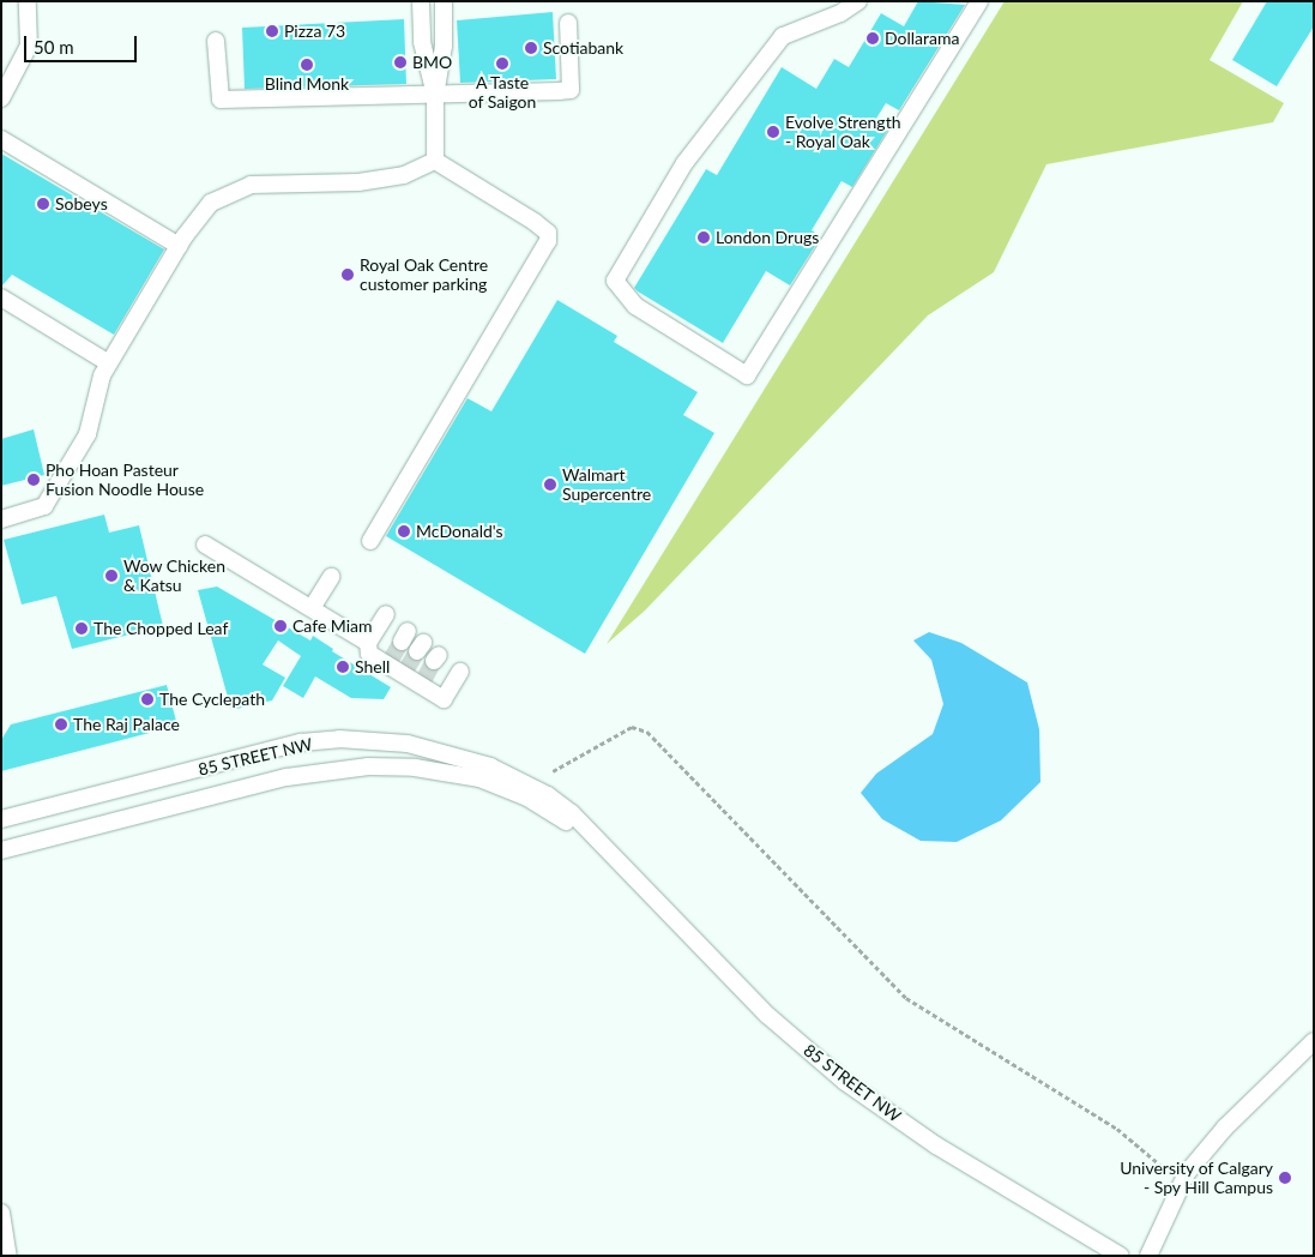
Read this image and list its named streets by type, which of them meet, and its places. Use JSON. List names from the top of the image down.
{
  "streets": {
    "street": ["85 STREET NW"]
  },
  "places": [
    "Pizza 73",
    "Dollarama",
    "Scotiabank",
    "BMO",
    "A Taste of Saigon",
    "Blind Monk",
    "Evolve Strength - Royal Oak",
    "Sobeys",
    "London Drugs",
    "Royal Oak Centre customer parking",
    "Pho Hoan Pasteur Fusion Noodle House",
    "Walmart Supercentre",
    "McDonald's",
    "Wow Chicken & Katsu",
    "Cafe Miam",
    "The Chopped Leaf",
    "Shell",
    "The Cyclepath",
    "The Raj Palace",
    "University of Calgary - Spy Hill Campus"
  ],
  "scale_bar": "50 m"
}
